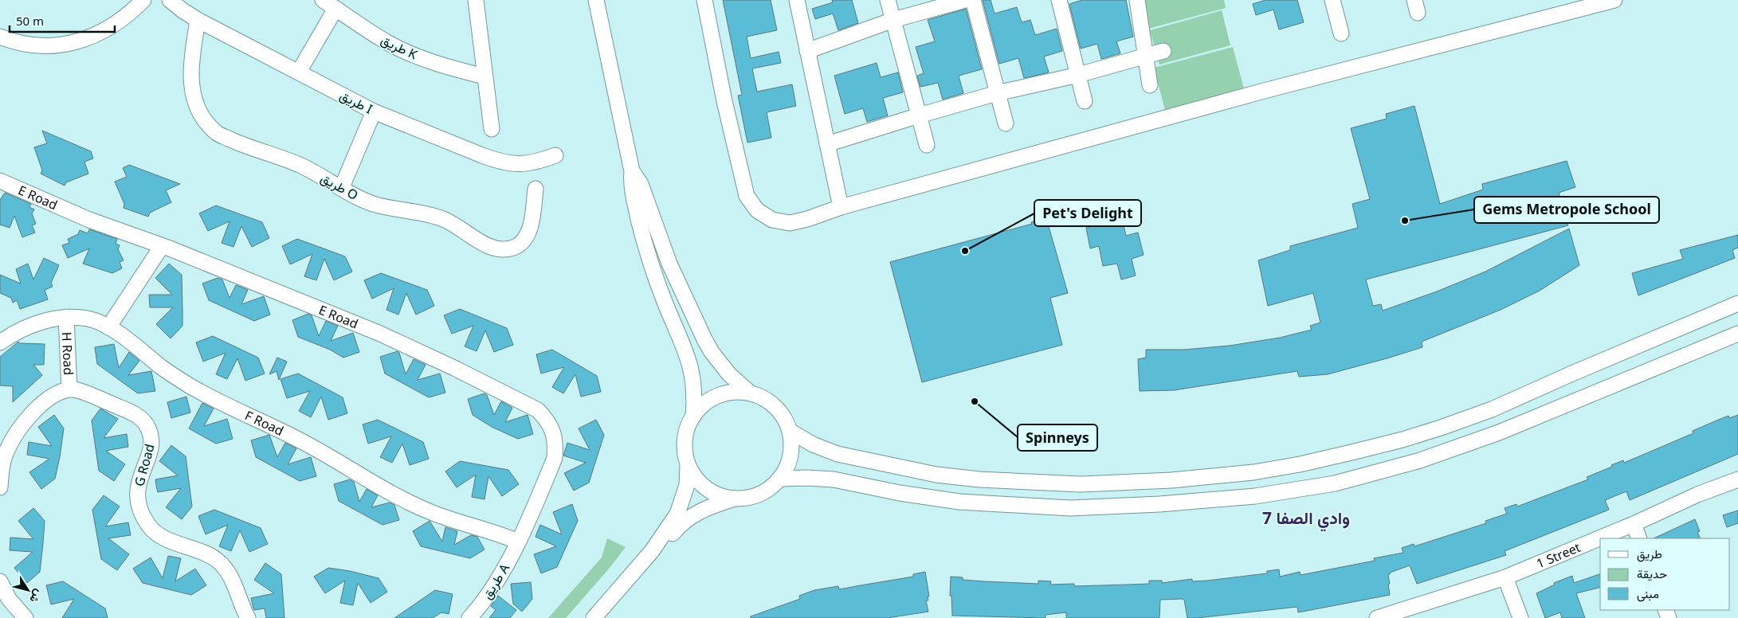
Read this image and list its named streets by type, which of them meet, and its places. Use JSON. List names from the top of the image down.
{
  "streets": {
    "street": [
      "طريق K",
      "طريق I",
      "طريق O",
      "E Road",
      "H Road",
      "F Road",
      "G Road",
      "1 Street",
      "طريق A"
    ]
  },
  "crossings": [
    ["طريق I", "طريق O"],
    ["E Road", "F Road"],
    ["E Road", "طريق A"],
    ["H Road", "F Road"],
    ["H Road", "G Road"],
    ["F Road", "طريق A"]
  ],
  "districts": ["وادي الصفا 7"],
  "places": ["Gems Metropole School", "Pet's Delight", "Spinneys"],
  "legend": ["طريق", "حديقة", "مبنى"],
  "scale_bar": "50 m",
  "north": "bottom right"
}
